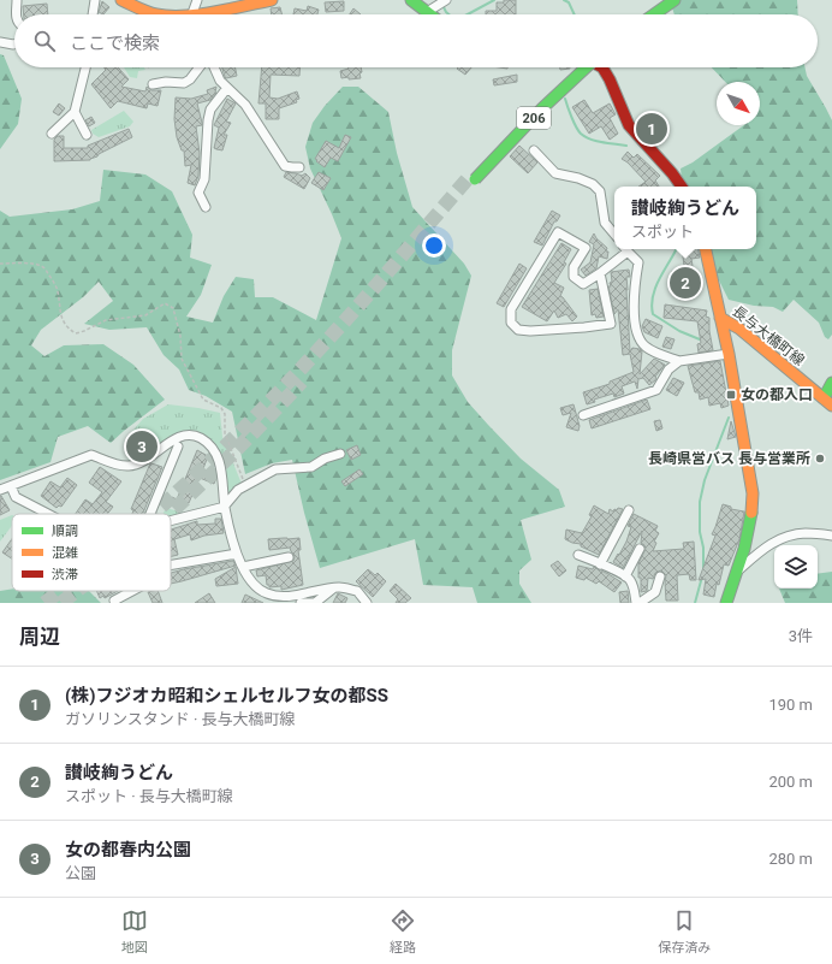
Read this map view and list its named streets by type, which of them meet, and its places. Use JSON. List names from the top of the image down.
{
  "streets": {
    "main road": ["206", "長与大橋町線"]
  },
  "places": {
    "transit": ["女の都入口"],
    "other": ["長崎県営バス 長与営業所"]
  },
  "legend": ["順調", "混雑", "渋滞"],
  "north": "bottom right",
  "page": {
    "search": "ここで検索",
    "pins": ["1", "2", "3"],
    "popup": ["讃岐絢うどん", "スポット"],
    "heading": ["周辺", "3件"],
    "list": [
      {
        "mark": "1",
        "name": "(株)フジオカ昭和シェルセルフ女の都SS",
        "note": "ガソリンスタンド · 長与大橋町線",
        "value": "190 m"
      },
      {
        "mark": "2",
        "name": "讃岐絢うどん",
        "note": "スポット · 長与大橋町線",
        "value": "200 m"
      },
      {
        "mark": "3",
        "name": "女の都春内公園",
        "note": "公園",
        "value": "280 m"
      }
    ],
    "nav": ["地図", "経路", "保存済み"]
  }
}
